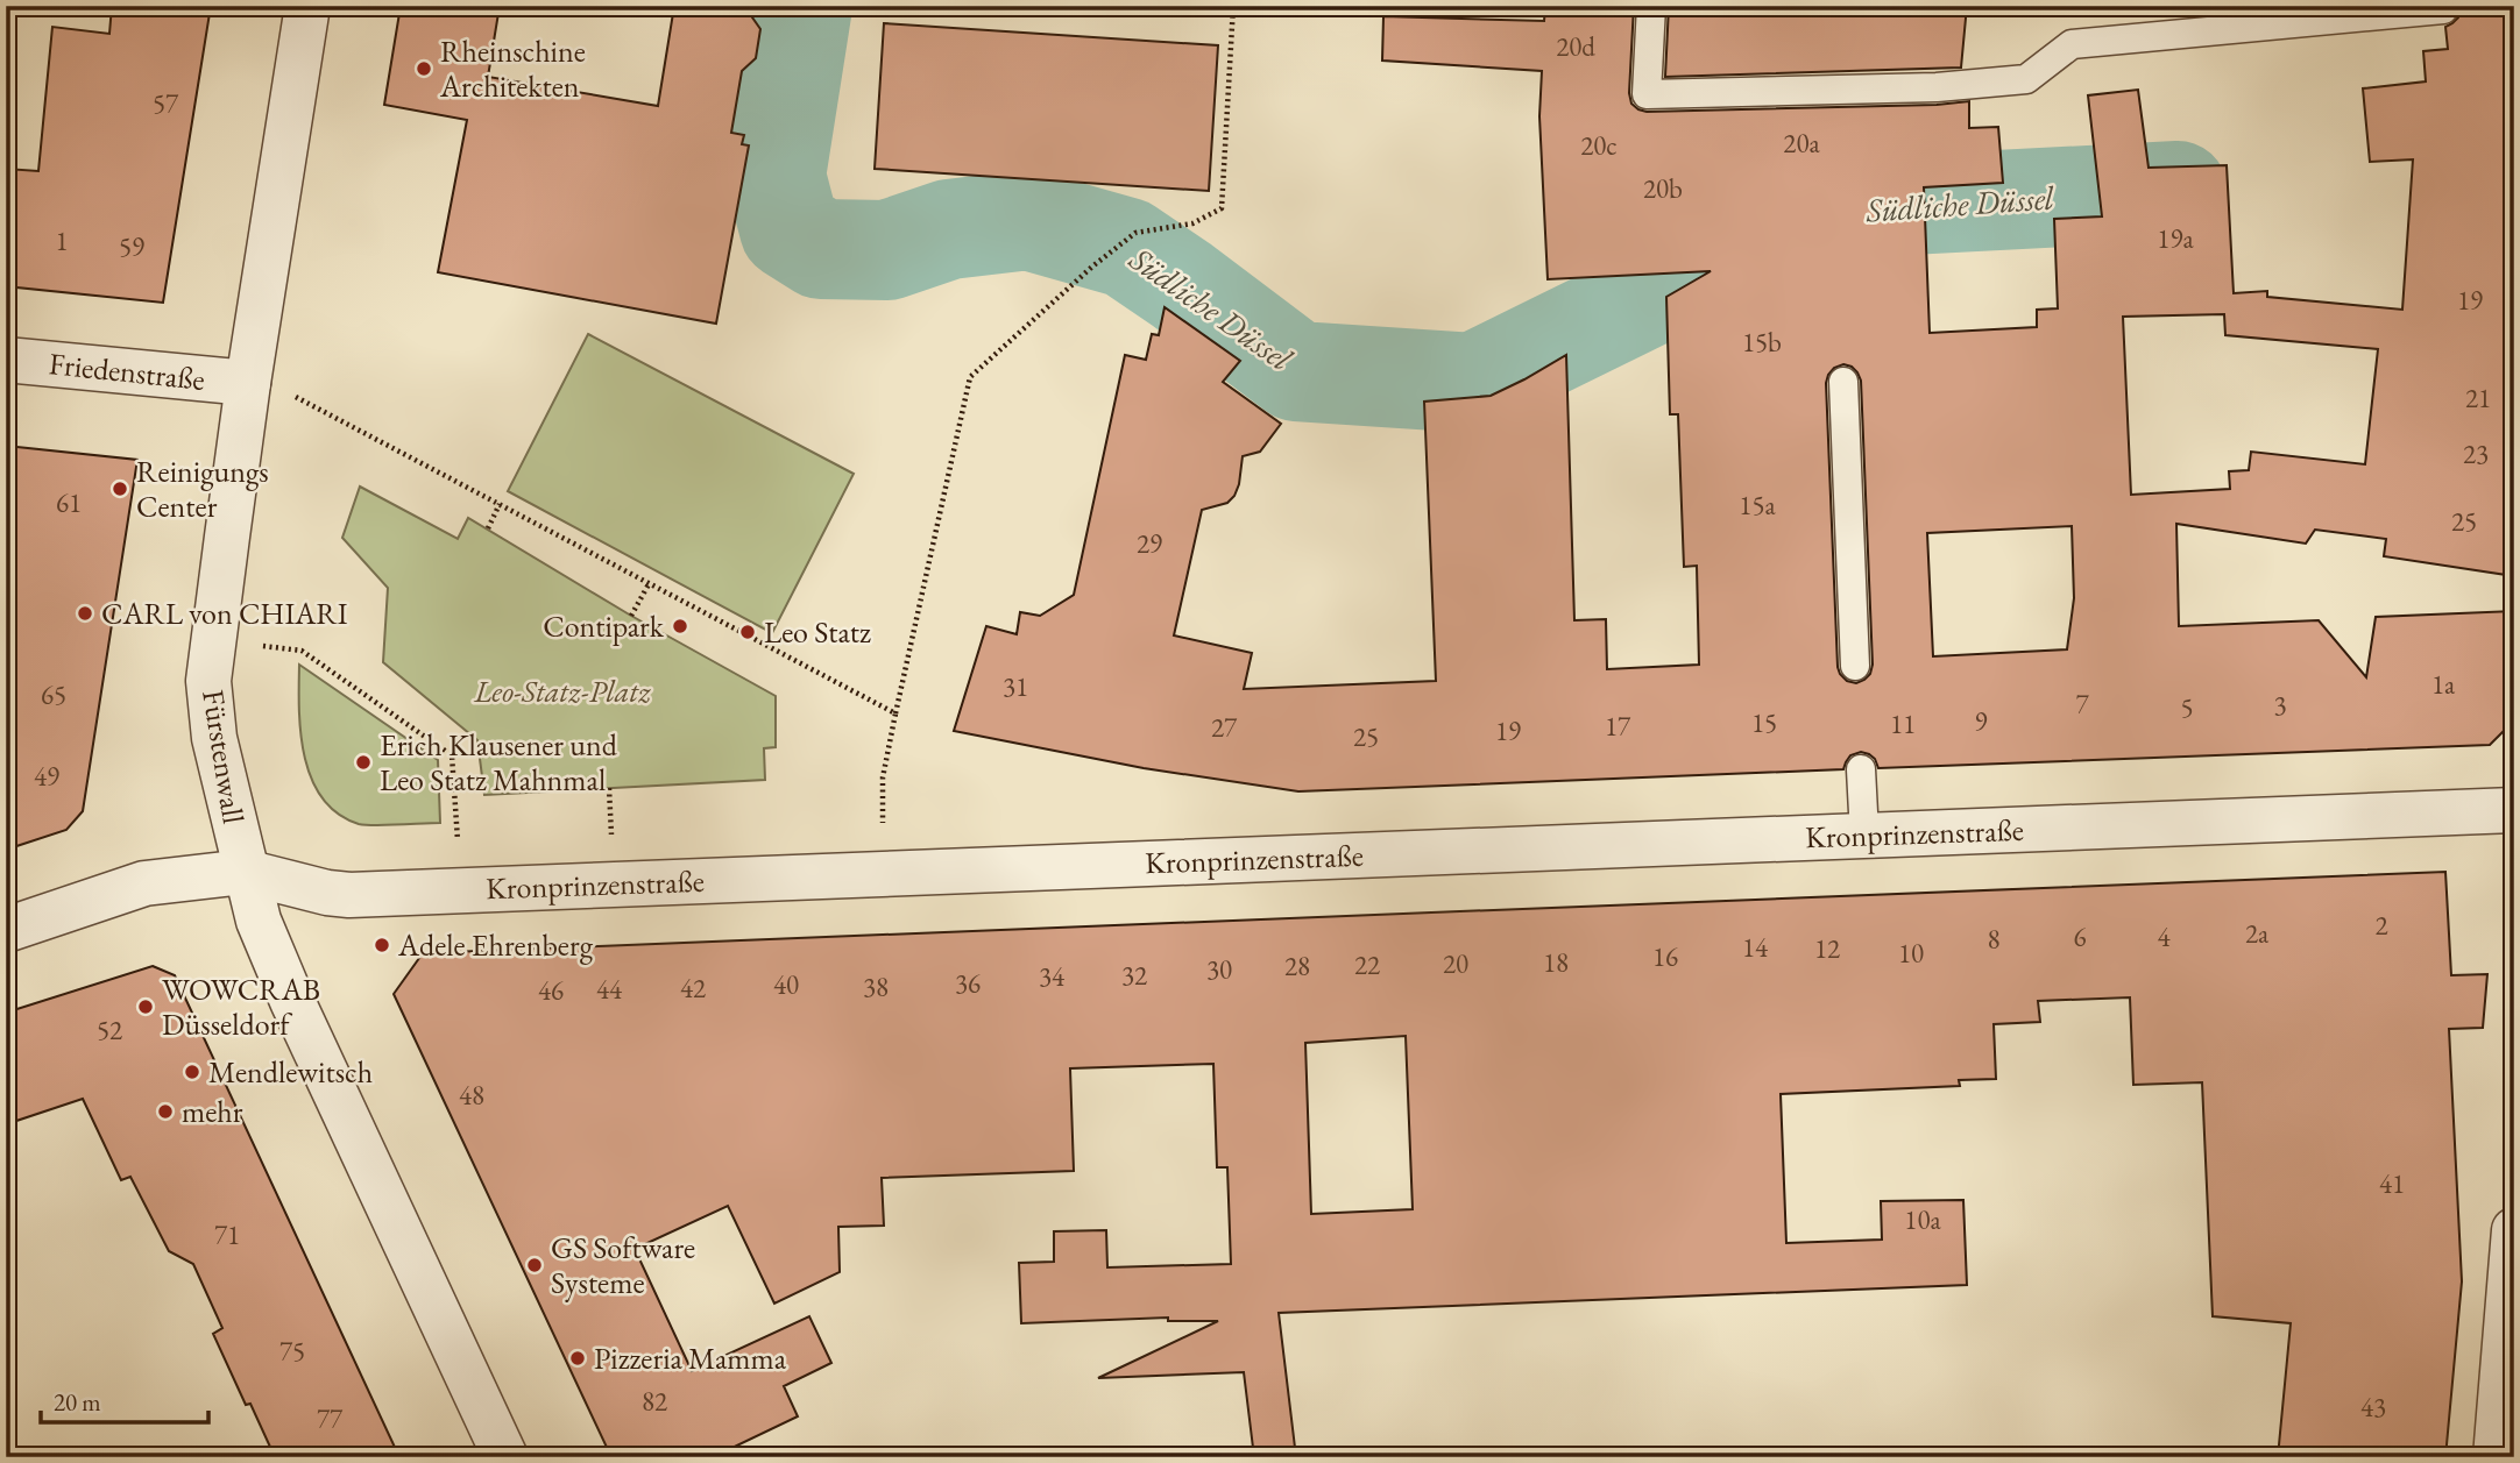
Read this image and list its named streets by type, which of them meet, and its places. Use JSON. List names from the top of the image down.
{
  "streets": {
    "street": ["Friedenstraße", "Fürstenwall", "Kronprinzenstraße"]
  },
  "crossings": [
    ["Friedenstraße", "Fürstenwall"],
    ["Fürstenwall", "Kronprinzenstraße"]
  ],
  "water": ["Südliche Düssel"],
  "parks": ["Leo-Statz-Platz"],
  "places": [
    "Rheinschine Architekten",
    "Reinigungs Center",
    "CARL von CHIARI",
    "Contipark",
    "Leo Statz",
    "Erich Klausener und Leo Statz Mahnmal",
    "Adele Ehrenberg",
    "WOWCRAB Düsseldorf",
    "Mendlewitsch",
    "mehr",
    "GS Software Systeme",
    "Pizzeria Mamma"
  ],
  "house_numbers": [
    "20d",
    "57",
    "20a",
    "20c",
    "20b",
    "19a",
    "1",
    "59",
    "19",
    "15b",
    "21",
    "23",
    "61",
    "15a",
    "25",
    "29",
    "1a",
    "31",
    "65",
    "7",
    "3",
    "5",
    "9",
    "15",
    "11",
    "17",
    "27",
    "19",
    "25",
    "49",
    "2",
    "2a",
    "6",
    "4",
    "8",
    "14",
    "12",
    "10",
    "16",
    "18",
    "20",
    "22",
    "28",
    "30",
    "32",
    "34",
    "36",
    "40",
    "38",
    "42",
    "44",
    "46",
    "52",
    "48",
    "41",
    "10a",
    "71",
    "75",
    "82",
    "43",
    "77"
  ],
  "scale_bar": "20 m"
}
